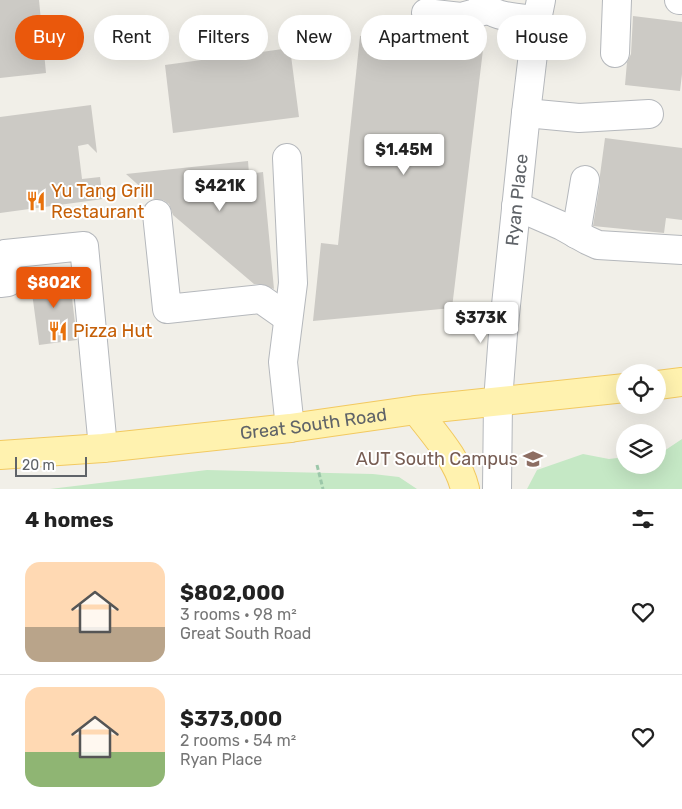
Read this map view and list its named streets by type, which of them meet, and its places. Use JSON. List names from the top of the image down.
{
  "streets": {
    "main road": ["Great South Road"],
    "street": ["Ryan Place"]
  },
  "crossings": [
    ["Ryan Place", "Great South Road"]
  ],
  "places": {
    "restaurant": ["Yu Tang Grill Restaurant", "Pizza Hut"],
    "school or university": ["AUT South Campus"]
  },
  "scale_bar": "20 m",
  "page": {
    "chip": [
      "Buy",
      "Rent",
      "Filters",
      "New",
      "Apartment",
      "House"
    ],
    "price": [
      "$1.45M",
      "$421K",
      "$802K",
      "$373K"
    ],
    "scale": "20 m",
    "heading": "4 homes",
    "list": [
      {
        "name": "$802,000",
        "note": "3 rooms · 98 m² · Great South Road"
      },
      {
        "name": "$373,000",
        "note": "2 rooms · 54 m² · Ryan Place"
      }
    ]
  }
}
